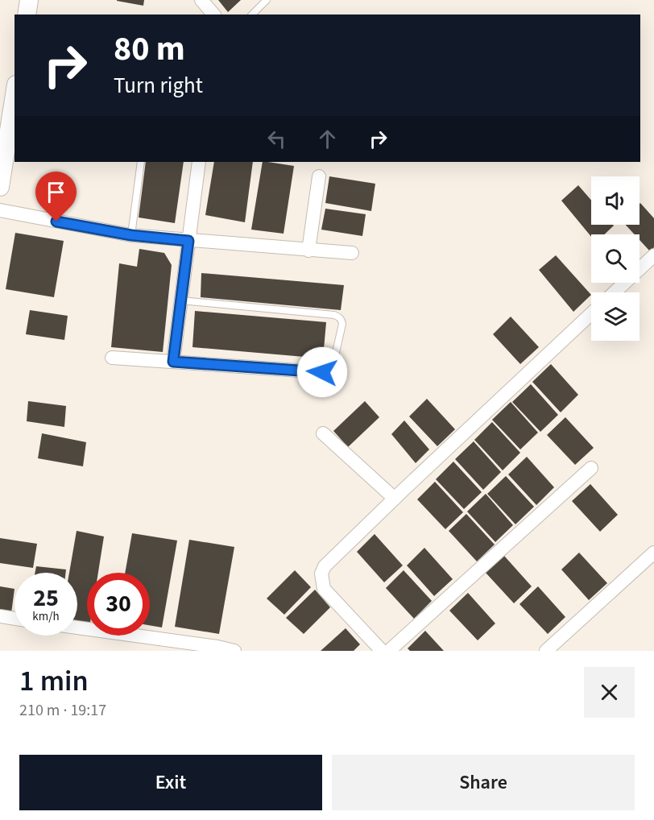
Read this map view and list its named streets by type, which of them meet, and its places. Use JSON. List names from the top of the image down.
{
  "page": {
    "turn": ["80 m", "Turn right"],
    "speed": "25 km/h",
    "limit": "30",
    "heading": ["1 min", "210 m · 19:17"],
    "buttons": ["Exit", "Share"]
  }
}
